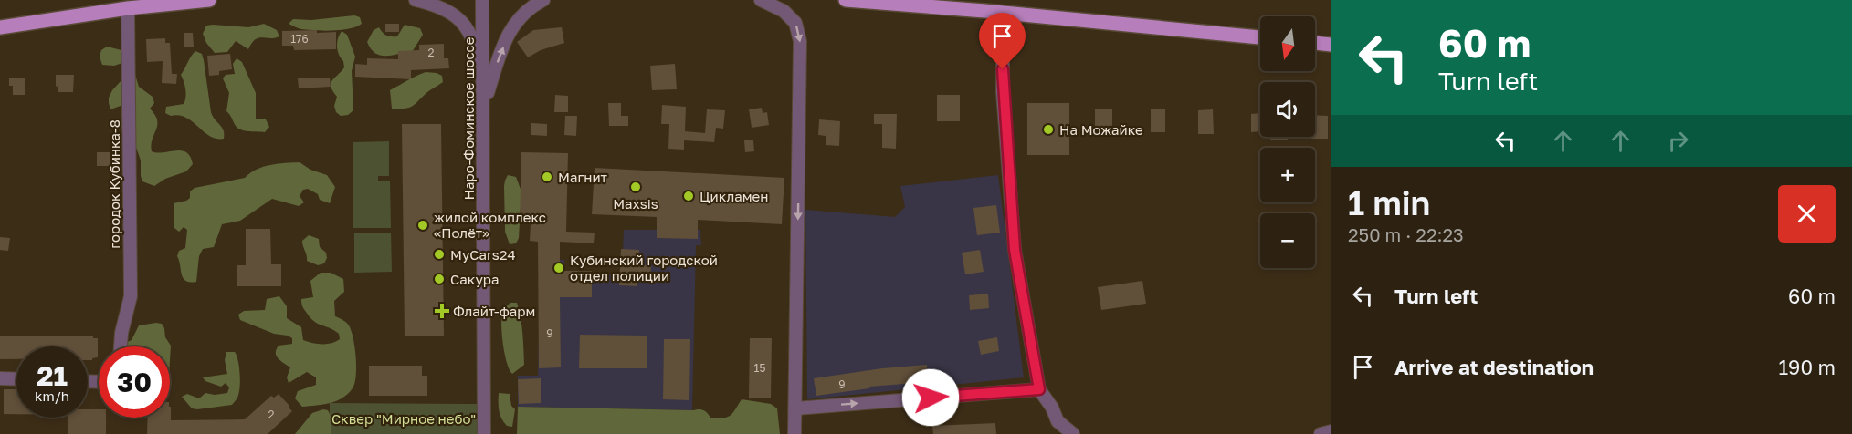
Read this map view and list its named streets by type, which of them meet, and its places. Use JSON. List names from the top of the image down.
{
  "streets": {
    "street": ["Наро-Фоминское шоссе", "городок Кубинка-8"]
  },
  "parks": ["Сквер \"Мирное небо\""],
  "places": {
    "other": [
      "На Можайке",
      "Магнит",
      "Maxsis",
      "Цикламен",
      "жилой комплекс «Полёт»",
      "MyCars24",
      "Кубинский городской отдел полиции",
      "Сакура"
    ],
    "health": ["Флайт-фарм"]
  },
  "house_numbers": [
    "176",
    "2",
    "9",
    "15",
    "9",
    "2"
  ],
  "north": "bottom",
  "page": {
    "turn": ["60 m", "Turn left"],
    "map_buttons": ["+", "−"],
    "heading": ["1 min", "250 m · 22:23"],
    "list": [
      {
        "name": "Turn left",
        "value": "60 m"
      },
      {
        "name": "Arrive at destination",
        "value": "190 m"
      }
    ],
    "speed": "21 km/h",
    "limit": "30"
  }
}
